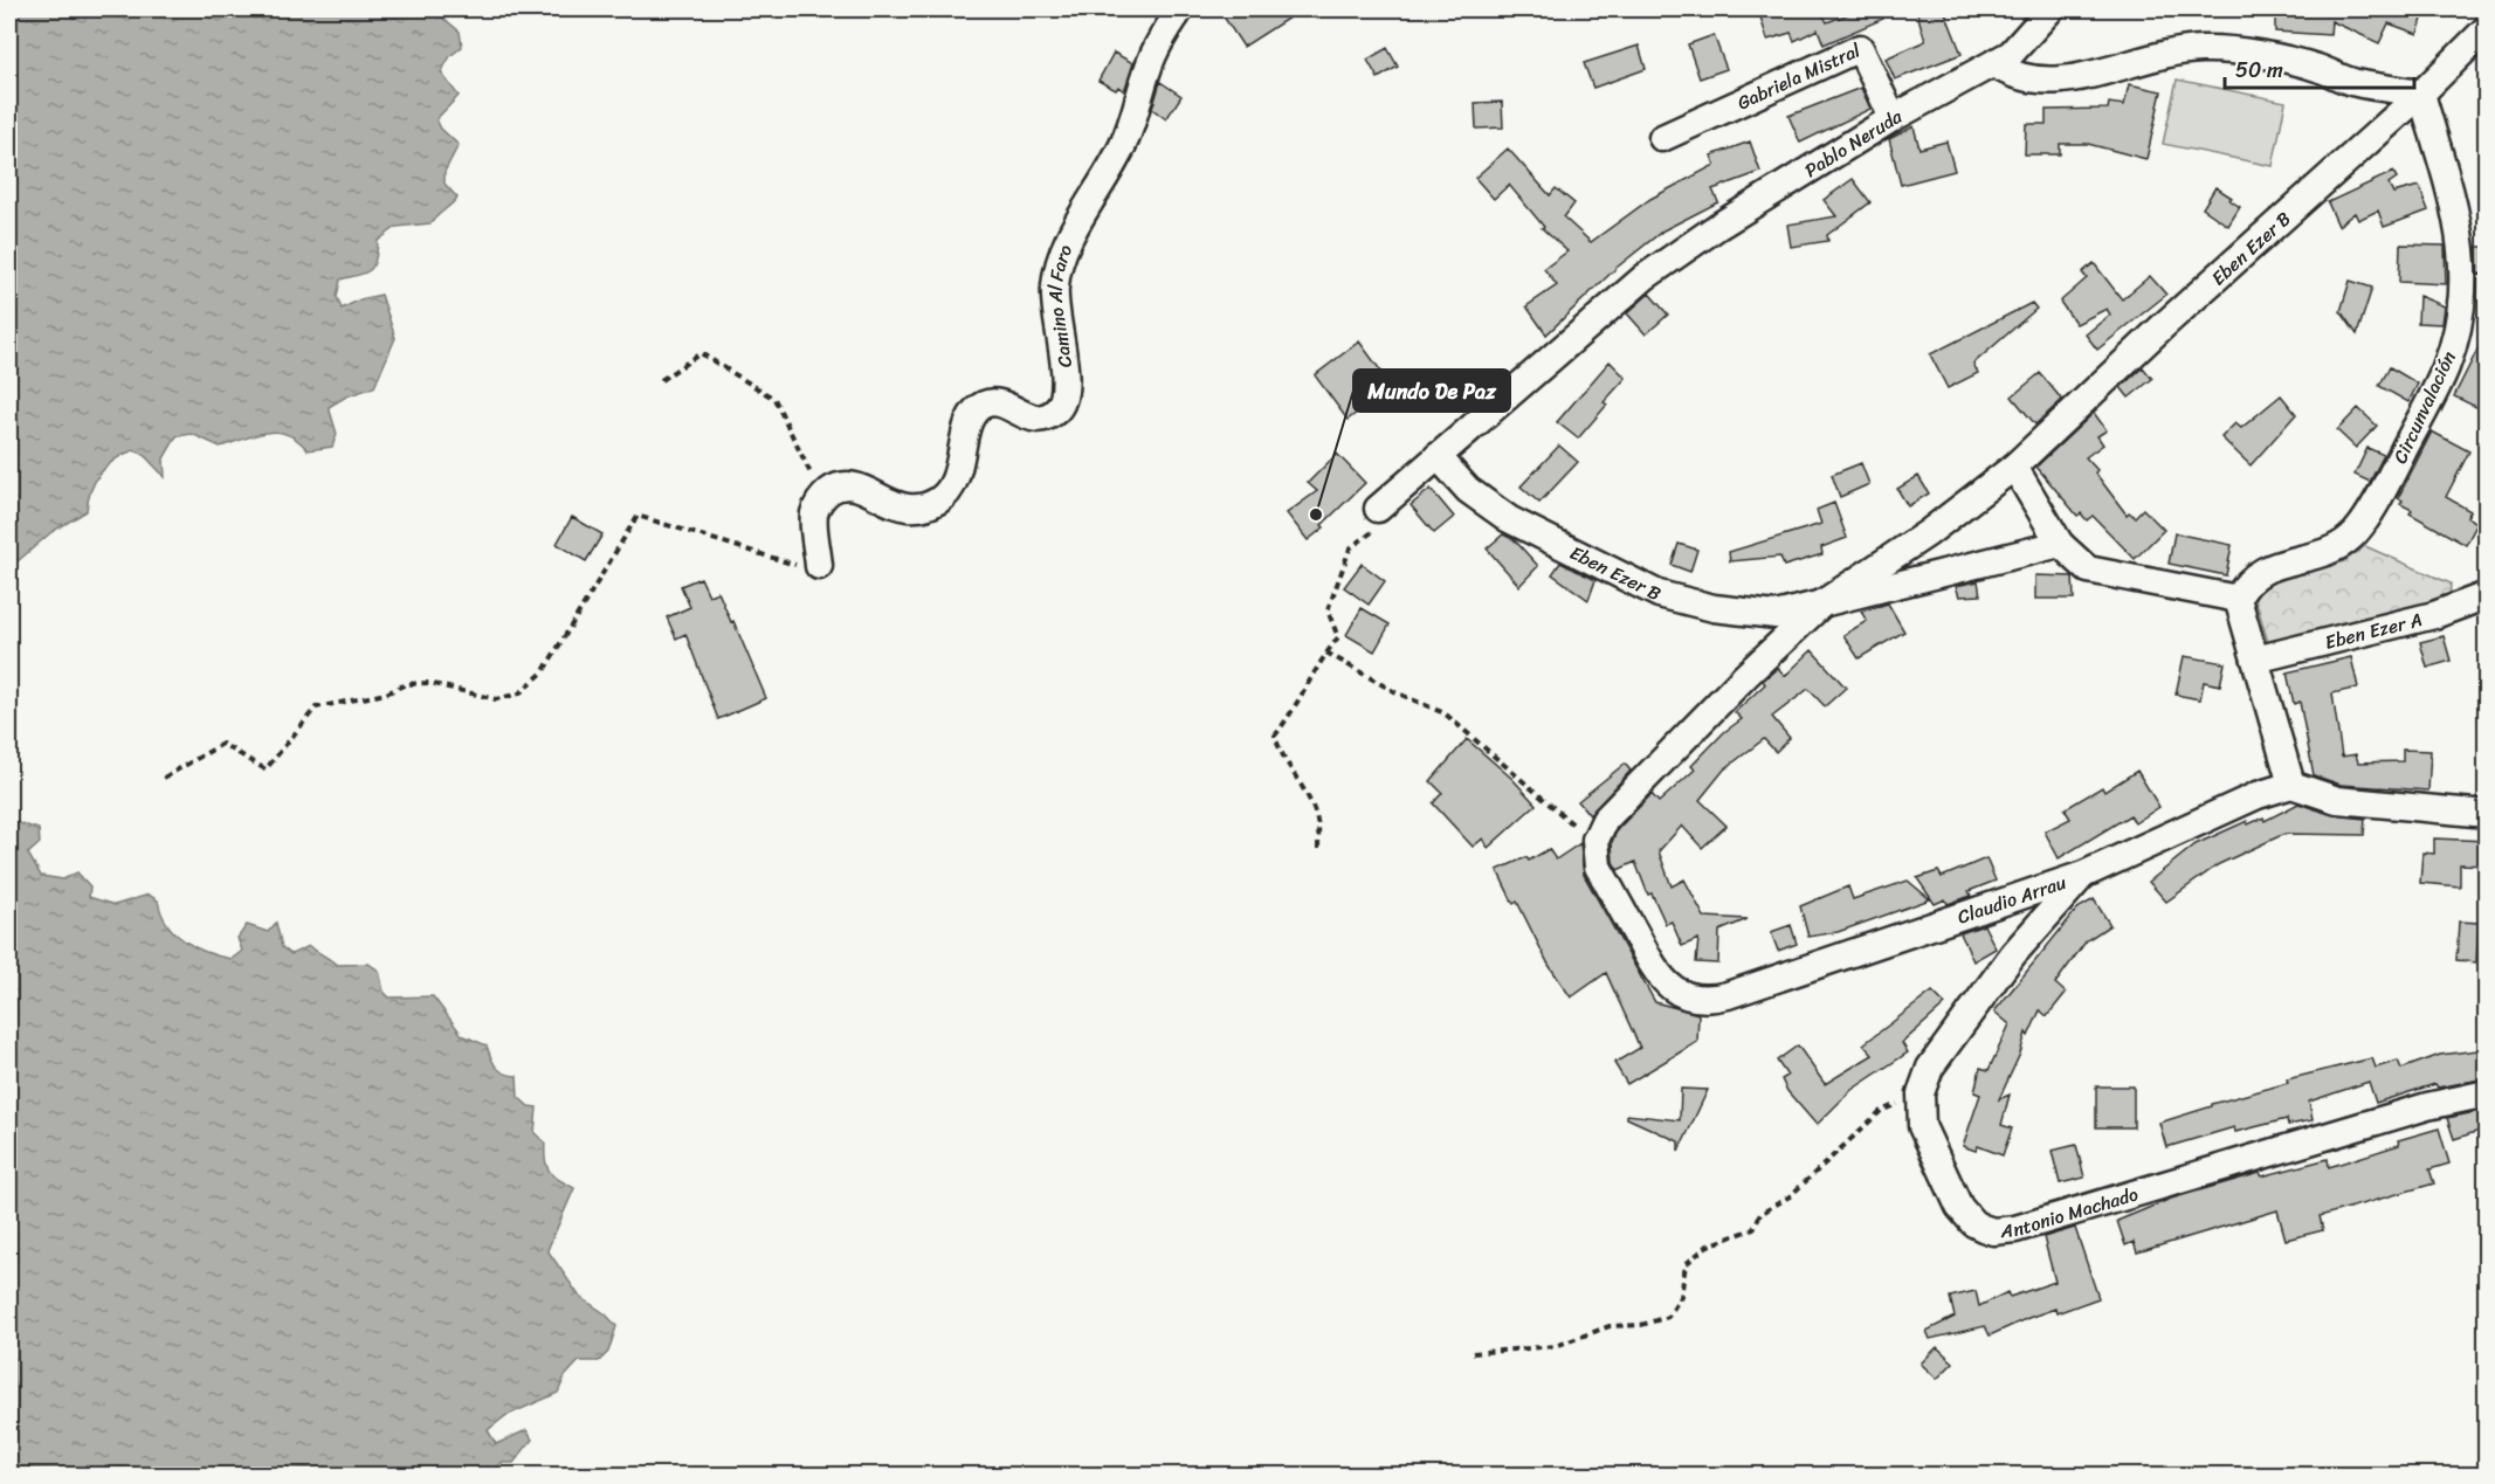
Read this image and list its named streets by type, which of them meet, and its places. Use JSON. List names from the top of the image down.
{
  "streets": {
    "street": [
      "Gabriela Mistral",
      "Pablo Neruda",
      "Eben Ezer B",
      "Camino Al Faro",
      "Circunvalación",
      "Eben Ezer A",
      "Claudio Arrau",
      "Antonio Machado"
    ]
  },
  "crossings": [
    ["Gabriela Mistral", "Pablo Neruda"],
    ["Pablo Neruda", "Eben Ezer B"],
    ["Eben Ezer B", "Circunvalación"],
    ["Eben Ezer B", "Claudio Arrau"],
    ["Claudio Arrau", "Antonio Machado"]
  ],
  "places": ["Mundo De Paz"],
  "scale_bar": "50 m"
}
